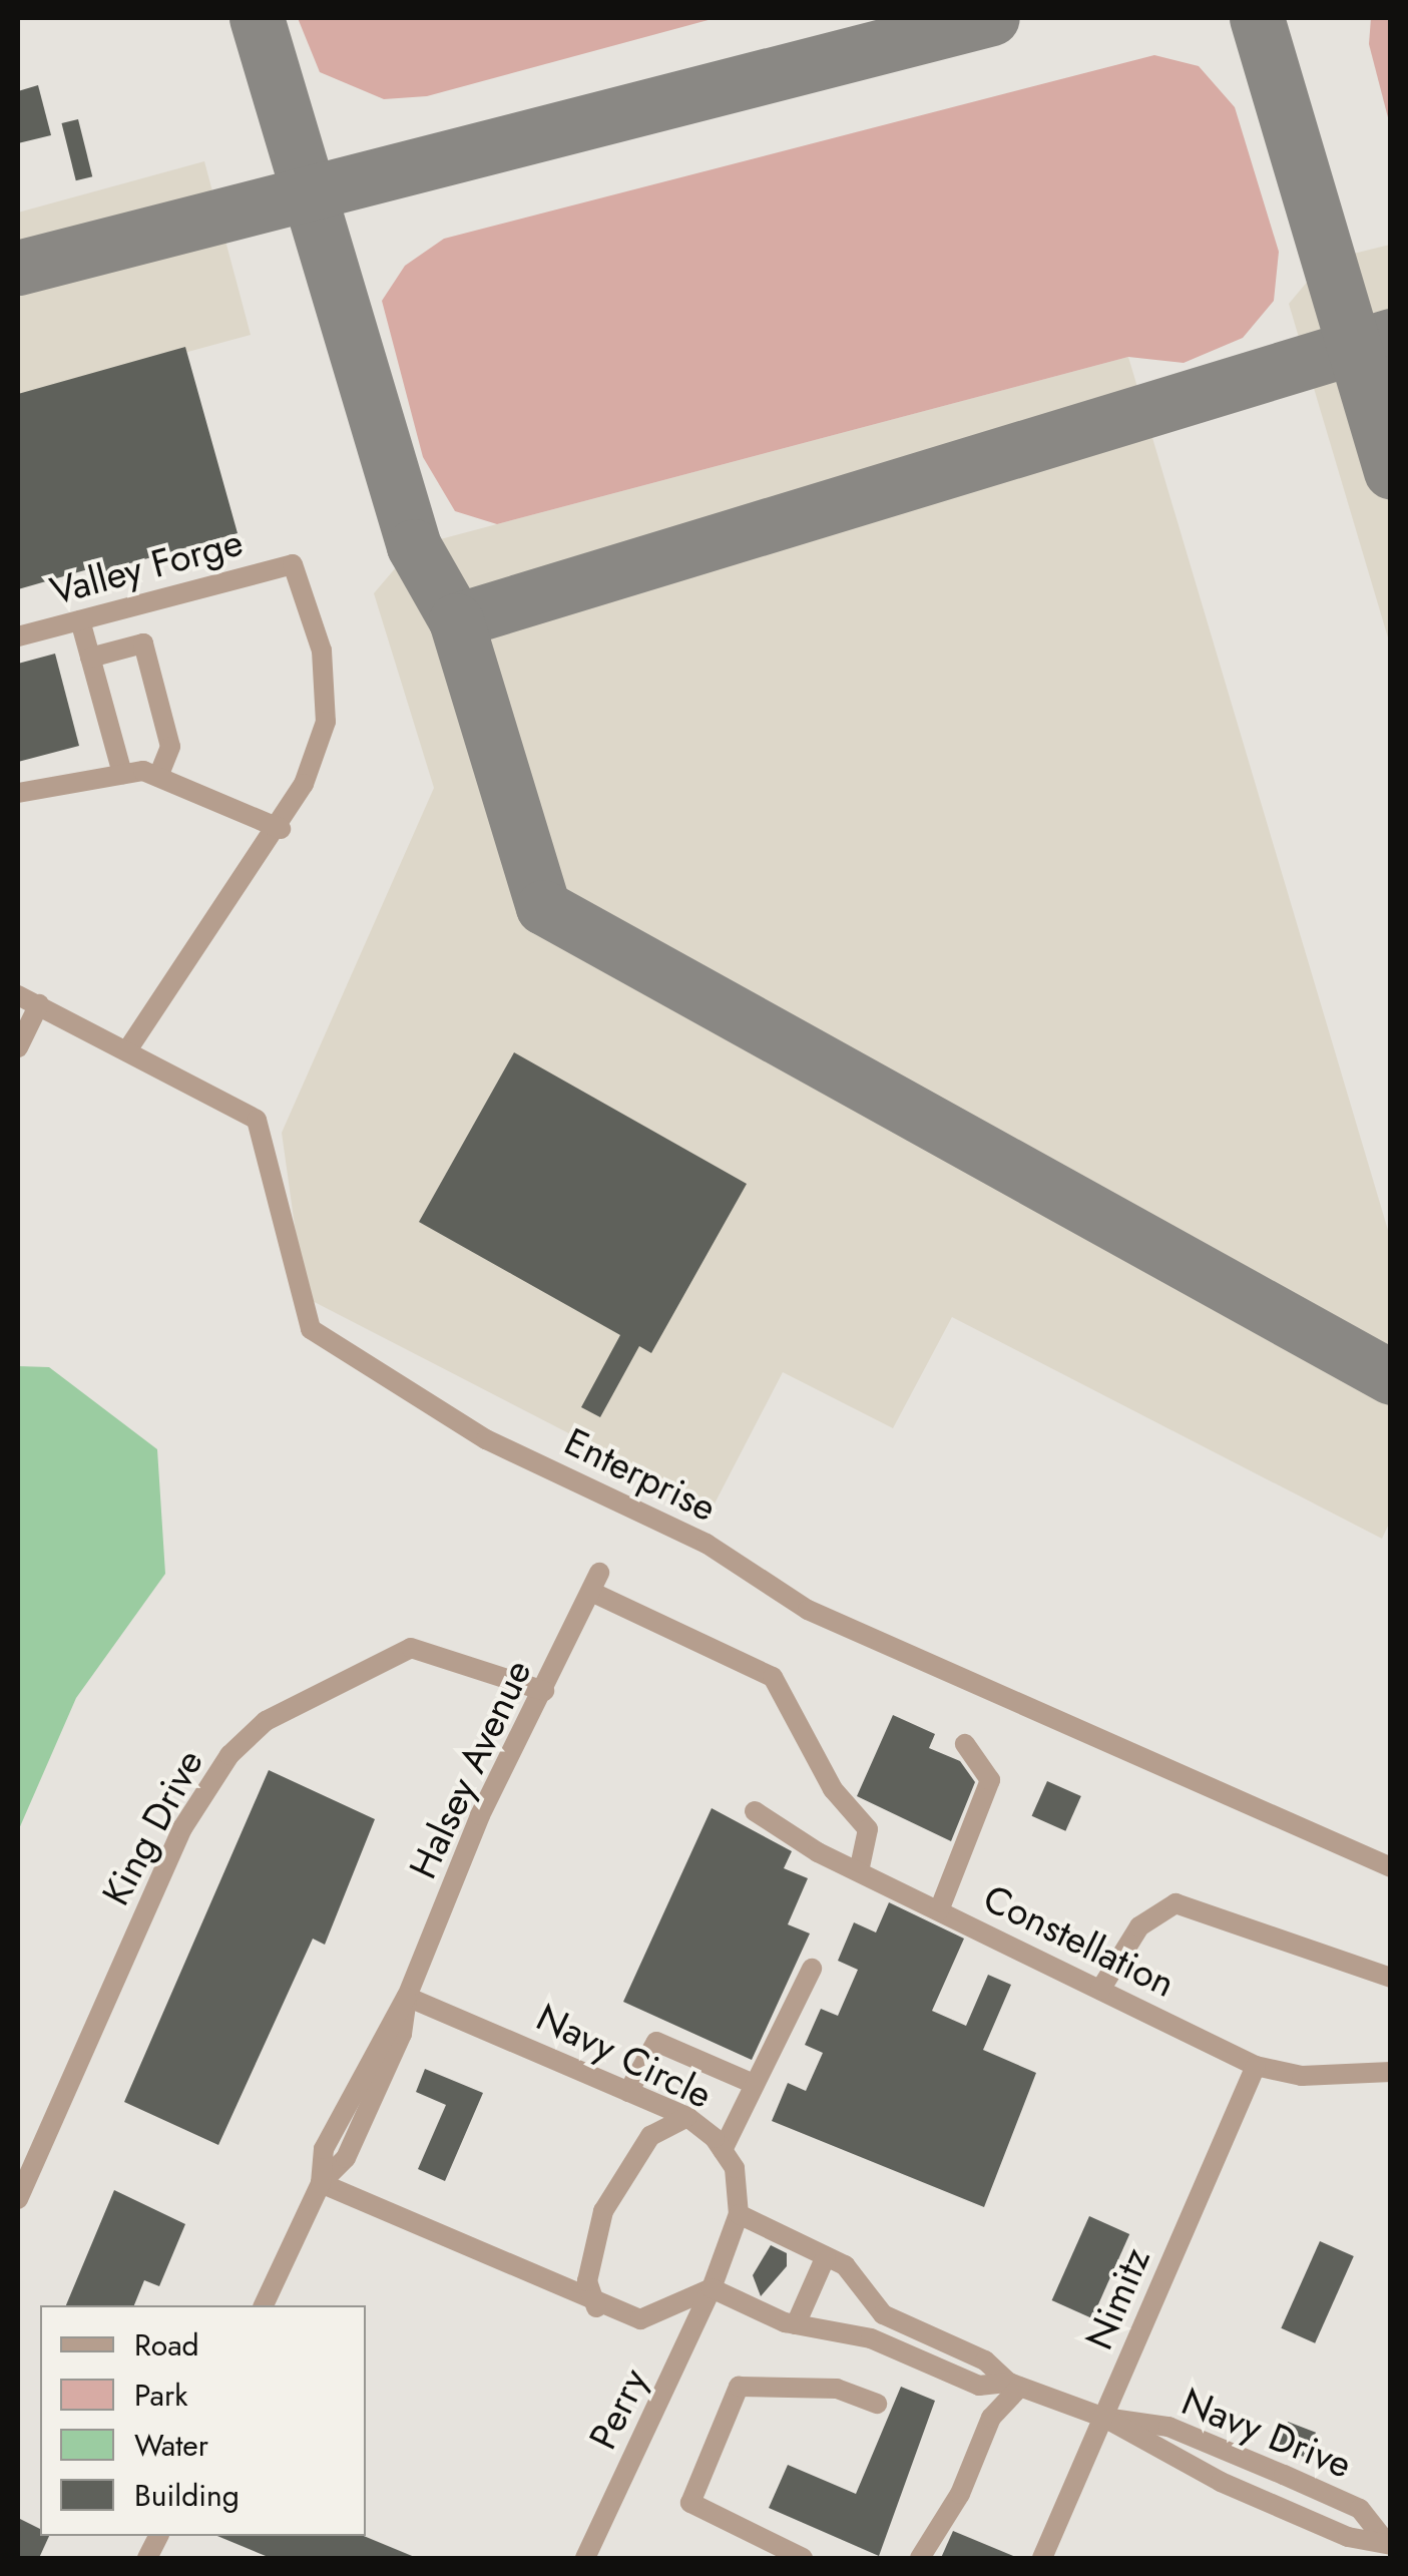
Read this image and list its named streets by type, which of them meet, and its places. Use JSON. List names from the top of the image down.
{
  "streets": {
    "lane": [
      "Valley Forge",
      "Enterprise",
      "Halsey Avenue",
      "King Drive",
      "Constellation",
      "Navy Circle",
      "Nimitz",
      "Perry",
      "Navy Drive"
    ]
  },
  "crossings": [
    ["Halsey Avenue", "King Drive"],
    ["Halsey Avenue", "Constellation"],
    ["Halsey Avenue", "Navy Circle"],
    ["Constellation", "Nimitz"],
    ["Navy Circle", "Perry"],
    ["Navy Circle", "Navy Drive"],
    ["Nimitz", "Navy Drive"],
    ["Perry", "Navy Drive"]
  ],
  "legend": [
    "Road",
    "Park",
    "Water",
    "Building"
  ]
}
